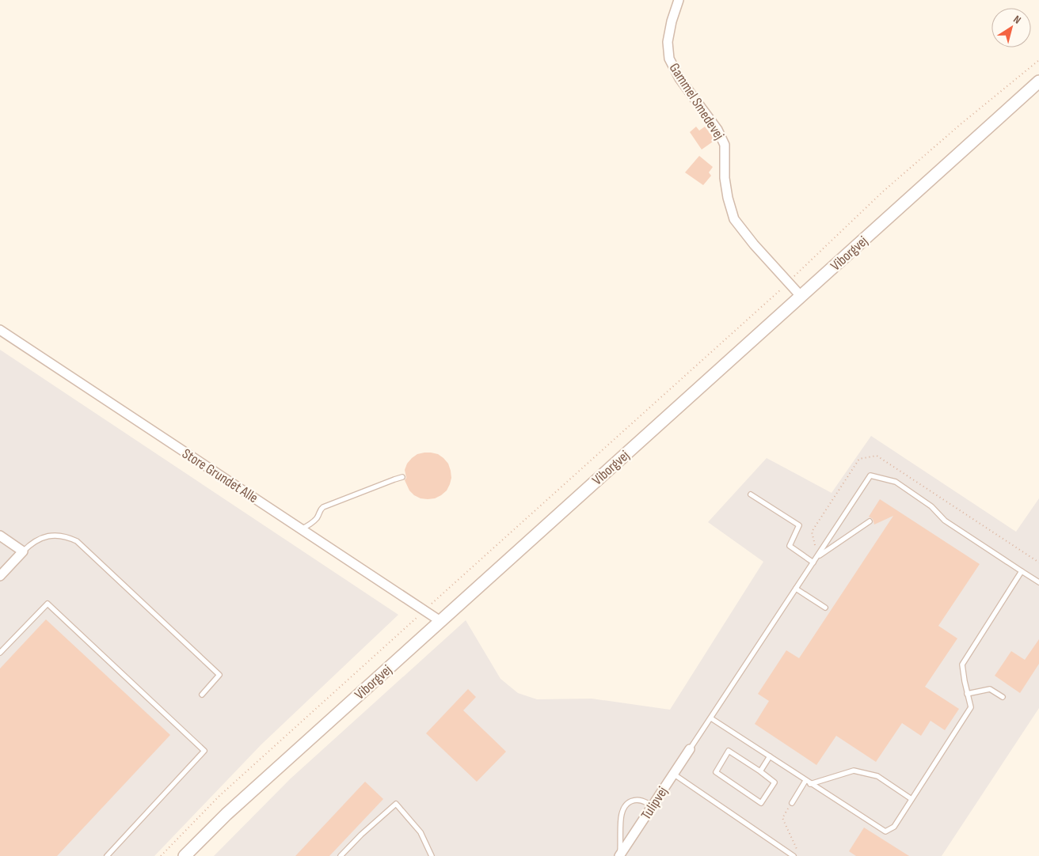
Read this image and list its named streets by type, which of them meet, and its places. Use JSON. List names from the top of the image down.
{
  "streets": {
    "street": [
      "Gammel Smedevej",
      "Viborgvej",
      "Store Grundet Alle",
      "Tulipvej"
    ]
  },
  "crossings": [
    ["Gammel Smedevej", "Viborgvej"],
    ["Viborgvej", "Store Grundet Alle"]
  ],
  "north": "top right"
}
